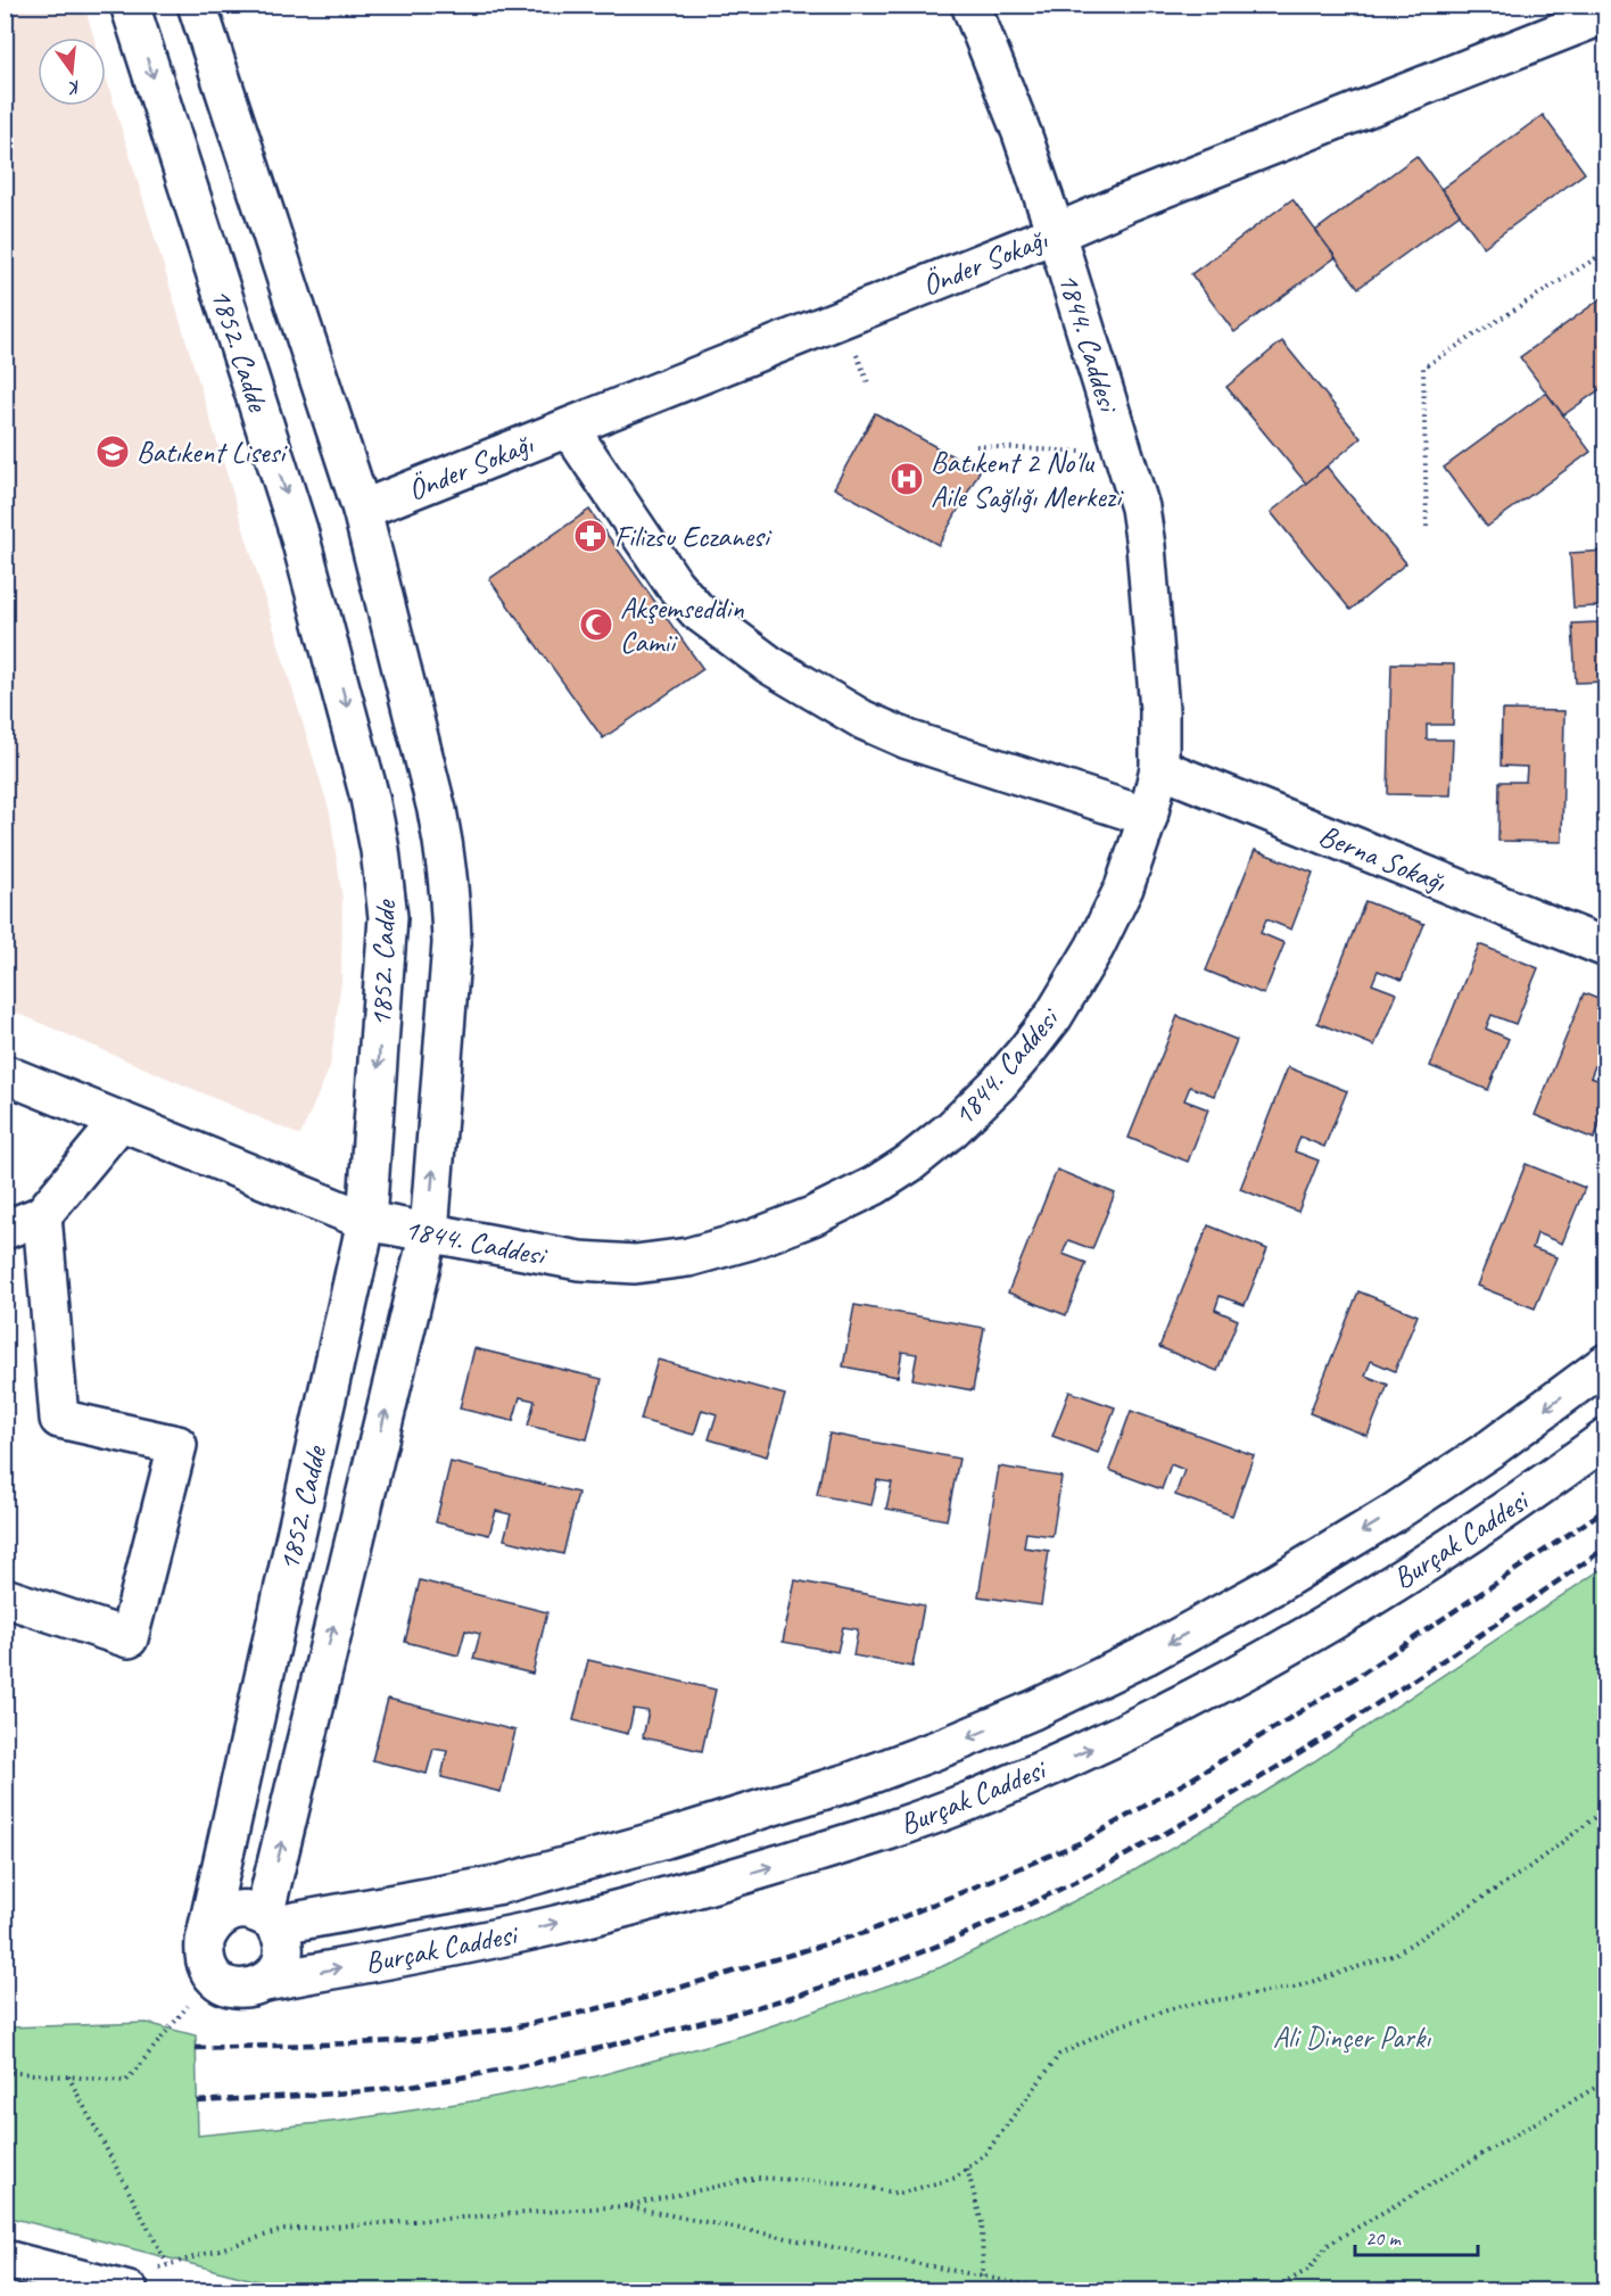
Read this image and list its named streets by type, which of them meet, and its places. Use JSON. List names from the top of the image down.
{
  "streets": {
    "street": [
      "Önder Sokağı",
      "1844. Caddesi",
      "1852. Cadde",
      "Berna Sokağı",
      "Burçak Caddesi"
    ]
  },
  "crossings": [
    ["Önder Sokağı", "1844. Caddesi"],
    ["Önder Sokağı", "1852. Cadde"],
    ["1844. Caddesi", "1852. Cadde"],
    ["1844. Caddesi", "Berna Sokağı"],
    ["1852. Cadde", "Burçak Caddesi"]
  ],
  "parks": ["Ali Dinçer Parkı"],
  "places": {
    "school or university": ["Batıkent Lisesi"],
    "hospital": ["Batıkent 2 No'lu Aile Sağlığı Merkezi"],
    "pharmacy": ["Filizsu Eczanesi"],
    "mosque": ["Akşemseddin Camii"]
  },
  "scale_bar": "20 m",
  "north": "bottom"
}
